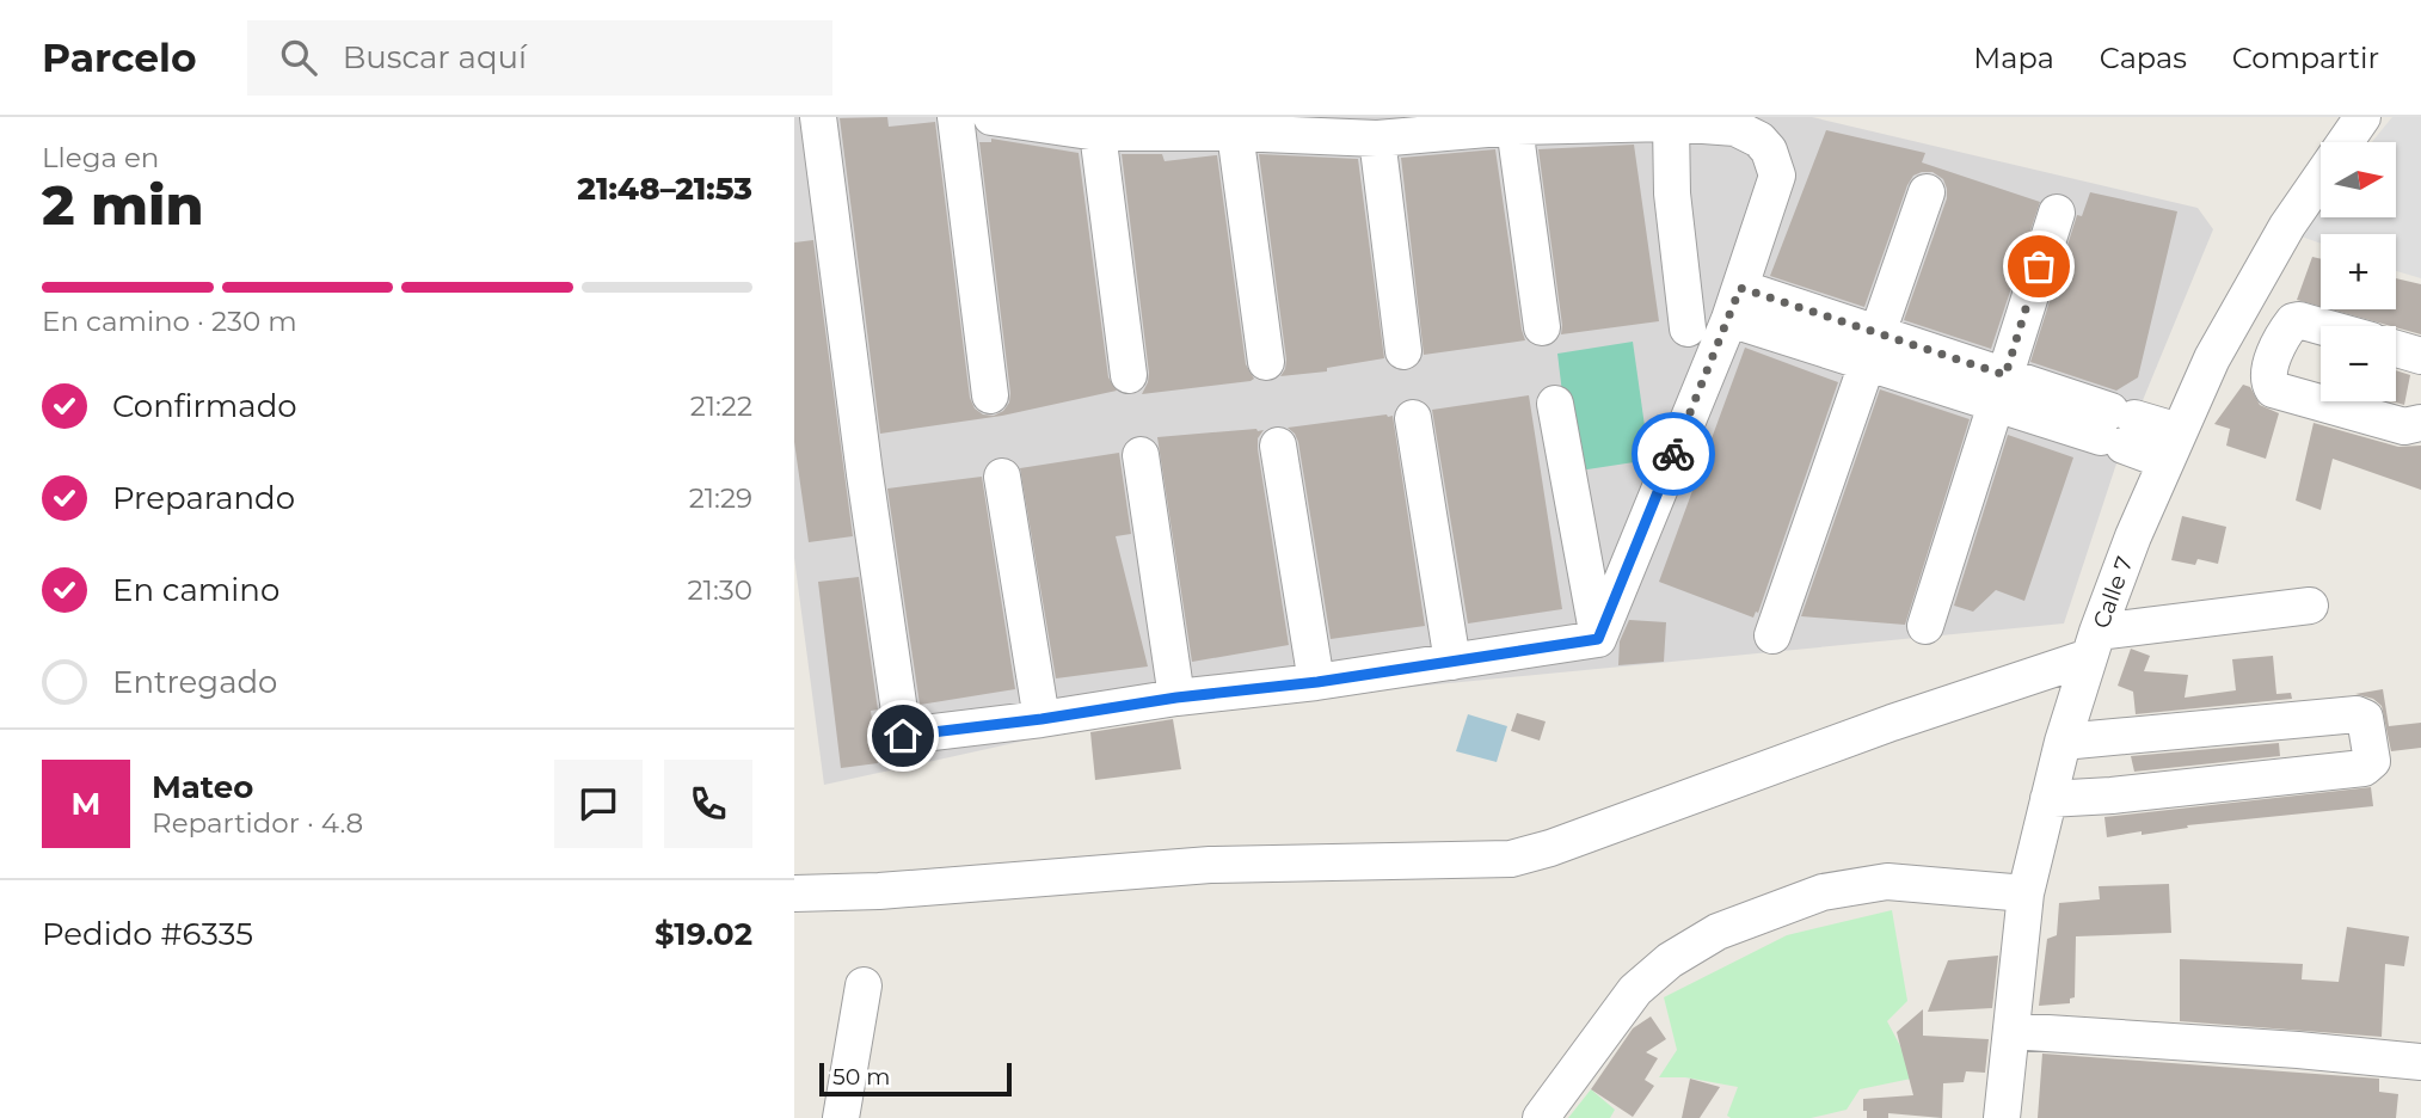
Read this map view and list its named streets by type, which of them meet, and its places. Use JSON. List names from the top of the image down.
{
  "streets": {
    "street": ["Calle 7"]
  },
  "scale_bar": "50 m",
  "north": "right",
  "page": {
    "header": "Parcelo",
    "search": "Buscar aquí",
    "nav": ["Mapa", "Capas", "Compartir"],
    "heading": ["2 min", "Llega en", "21:48–21:53"],
    "panel": [
      "Mateo",
      "Repartidor · 4.8",
      "Pedido #6335",
      "$19.02"
    ],
    "map_buttons": ["+", "−"],
    "bar": "En camino · 230 m",
    "list": [
      ["Confirmado", "21:22"],
      ["Preparando", "21:29"],
      ["En camino", "21:30"],
      "Entregado"
    ],
    "round": "M",
    "scale": "50 m"
  }
}
